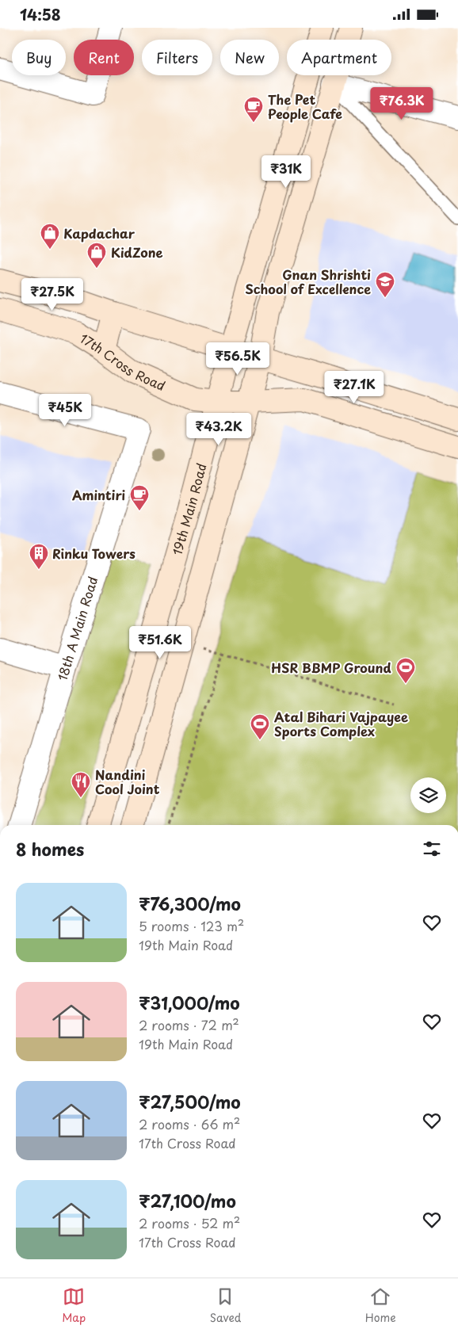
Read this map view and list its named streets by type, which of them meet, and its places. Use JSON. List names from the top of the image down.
{
  "streets": {
    "main road": ["17th Cross Road", "19th Main Road"],
    "street": ["18th A Main Road"]
  },
  "crossings": [
    ["17th Cross Road", "19th Main Road"]
  ],
  "places": {
    "cafe": ["The Pet People Cafe", "Amintiri"],
    "shop": ["Kapdachar", "KidZone"],
    "school or university": ["Gnan Shrishti School of Excellence"],
    "building": ["Rinku Towers"],
    "sports": ["HSR BBMP Ground", "Atal Bihari Vajpayee Sports Complex"],
    "restaurant": ["Nandini Cool Joint"]
  },
  "page": {
    "status": "14:58",
    "chip": [
      "Buy",
      "Rent",
      "Filters",
      "New",
      "Apartment"
    ],
    "price": [
      "₹76.3K",
      "₹31K",
      "₹27.5K",
      "₹56.5K",
      "₹27.1K",
      "₹45K",
      "₹43.2K",
      "₹51.6K"
    ],
    "heading": "8 homes",
    "list": [
      {
        "name": "₹76,300/mo",
        "note": "5 rooms · 123 m² · 19th Main Road"
      },
      {
        "name": "₹31,000/mo",
        "note": "2 rooms · 72 m² · 19th Main Road"
      },
      {
        "name": "₹27,500/mo",
        "note": "2 rooms · 66 m² · 17th Cross Road"
      },
      {
        "name": "₹27,100/mo",
        "note": "2 rooms · 52 m² · 17th Cross Road"
      }
    ],
    "tabs": ["Map", "Saved", "Home"]
  }
}
